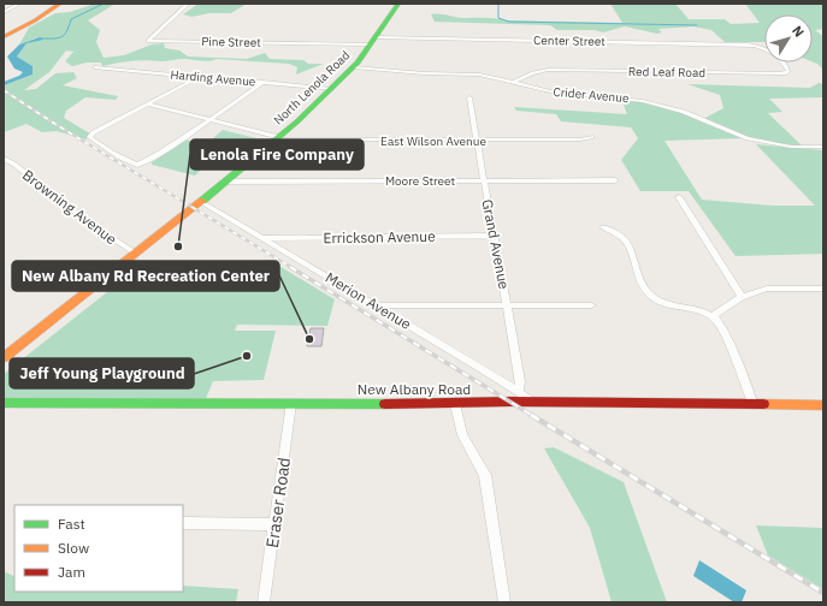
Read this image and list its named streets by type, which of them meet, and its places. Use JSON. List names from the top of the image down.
{
  "streets": {
    "main road": ["North Lenola Road", "New Albany Road"],
    "street": [
      "Center Street",
      "Pine Street",
      "Red Leaf Road",
      "Harding Avenue",
      "Crider Avenue",
      "East Wilson Avenue",
      "Moore Street",
      "Browning Avenue",
      "Errickson Avenue",
      "Grand Avenue",
      "Merion Avenue",
      "Eraser Road"
    ]
  },
  "crossings": [
    ["Center Street", "Pine Street"],
    ["Center Street", "Red Leaf Road"],
    ["Center Street", "North Lenola Road"],
    ["Pine Street", "North Lenola Road"],
    ["Red Leaf Road", "Crider Avenue"],
    ["Harding Avenue", "North Lenola Road"],
    ["North Lenola Road", "Crider Avenue"],
    ["North Lenola Road", "East Wilson Avenue"],
    ["North Lenola Road", "Moore Street"],
    ["North Lenola Road", "Browning Avenue"],
    ["North Lenola Road", "Merion Avenue"],
    ["East Wilson Avenue", "Grand Avenue"],
    ["Moore Street", "Grand Avenue"],
    ["Errickson Avenue", "Grand Avenue"],
    ["Errickson Avenue", "Merion Avenue"],
    ["Grand Avenue", "Merion Avenue"],
    ["Merion Avenue", "New Albany Road"],
    ["New Albany Road", "Eraser Road"]
  ],
  "places": ["Lenola Fire Company", "New Albany Rd Recreation Center", "Jeff Young Playground"],
  "legend": ["Fast", "Slow", "Jam"],
  "north": "top right"
}
